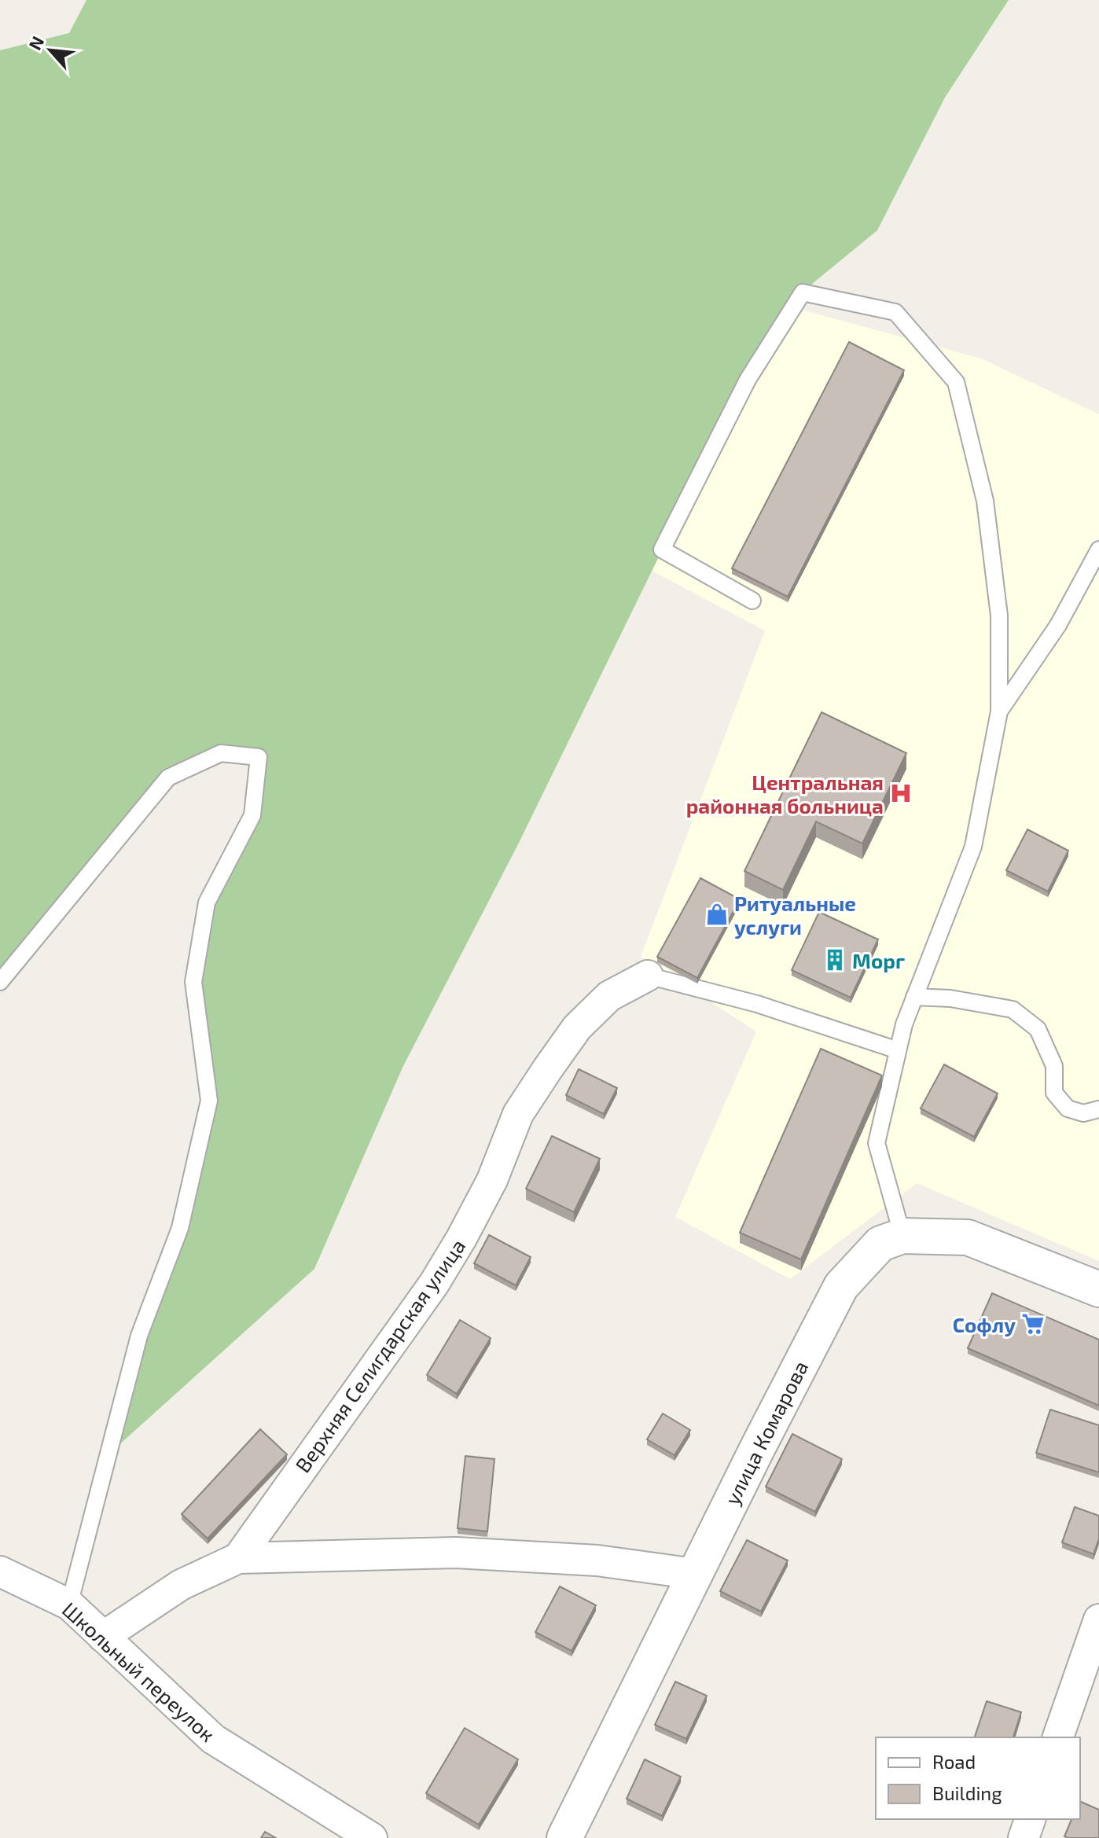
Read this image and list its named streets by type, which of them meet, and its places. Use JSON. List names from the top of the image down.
{
  "streets": {
    "street": ["Верхняя Селигдарская улица", "улица Комарова", "Школьный переулок"]
  },
  "places": {
    "hospital": ["Центральная районная больница"],
    "shop": ["Ритуальные услуги"],
    "building": ["Морг"],
    "supermarket": ["Софлу"]
  },
  "legend": ["Road", "Building"],
  "north": "top left"
}
